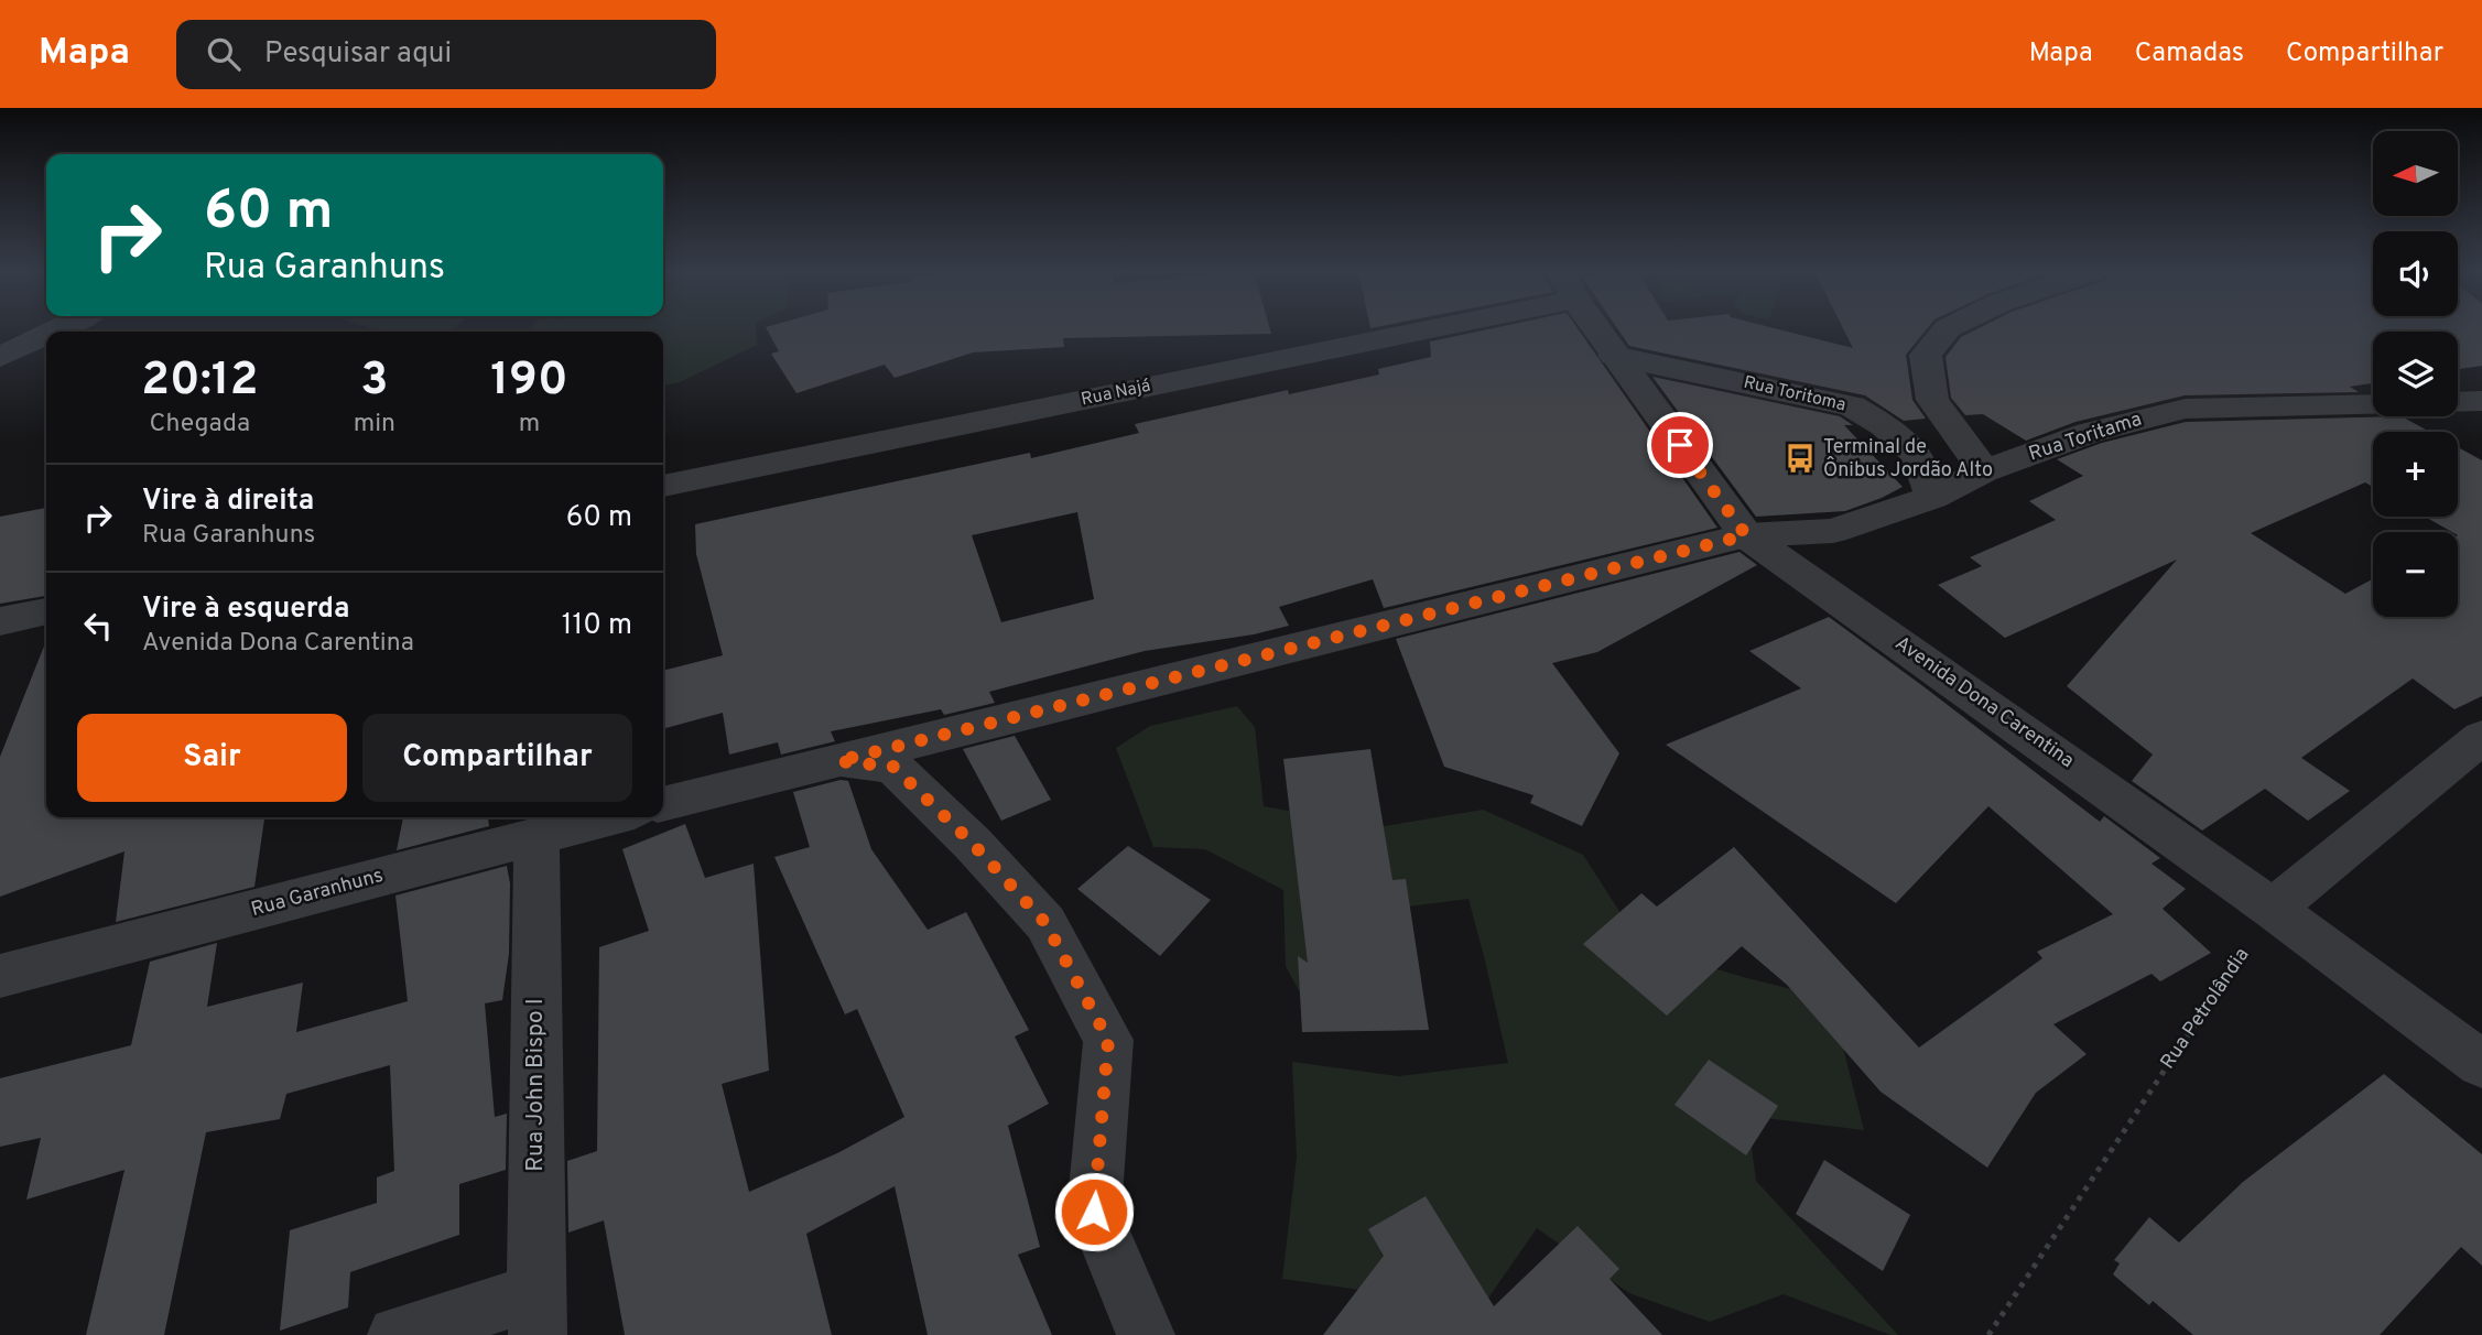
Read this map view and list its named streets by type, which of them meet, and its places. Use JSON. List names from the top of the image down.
{
  "streets": {
    "street": [
      "Rua Najá",
      "Rua Toritoma",
      "Rua Toritama",
      "Avenida Dona Carentina",
      "Rua Garanhuns",
      "Rua John Bispo I"
    ],
    "path": ["Rua Petrolândia"]
  },
  "crossings": [
    ["Rua Toritoma", "Rua Toritama"],
    ["Rua Toritoma", "Avenida Dona Carentina"],
    ["Rua Toritama", "Avenida Dona Carentina"],
    ["Avenida Dona Carentina", "Rua Petrolândia"],
    ["Rua Garanhuns", "Rua John Bispo I"]
  ],
  "places": {
    "bus stop": ["Terminal de Ônibus Jordão Alto"]
  },
  "north": "left",
  "page": {
    "header": "Mapa",
    "search": "Pesquisar aqui",
    "nav": ["Mapa", "Camadas", "Compartilhar"],
    "map_buttons": ["+", "−"],
    "turn": ["60 m", "Rua Garanhuns"],
    "eta": [
      "20:12",
      "Chegada",
      "3",
      "min",
      "190",
      "m"
    ],
    "list": [
      {
        "name": "Vire à direita",
        "note": "Rua Garanhuns",
        "value": "60 m"
      },
      {
        "name": "Vire à esquerda",
        "note": "Avenida Dona Carentina",
        "value": "110 m"
      }
    ],
    "buttons": ["Sair", "Compartilhar"]
  }
}
